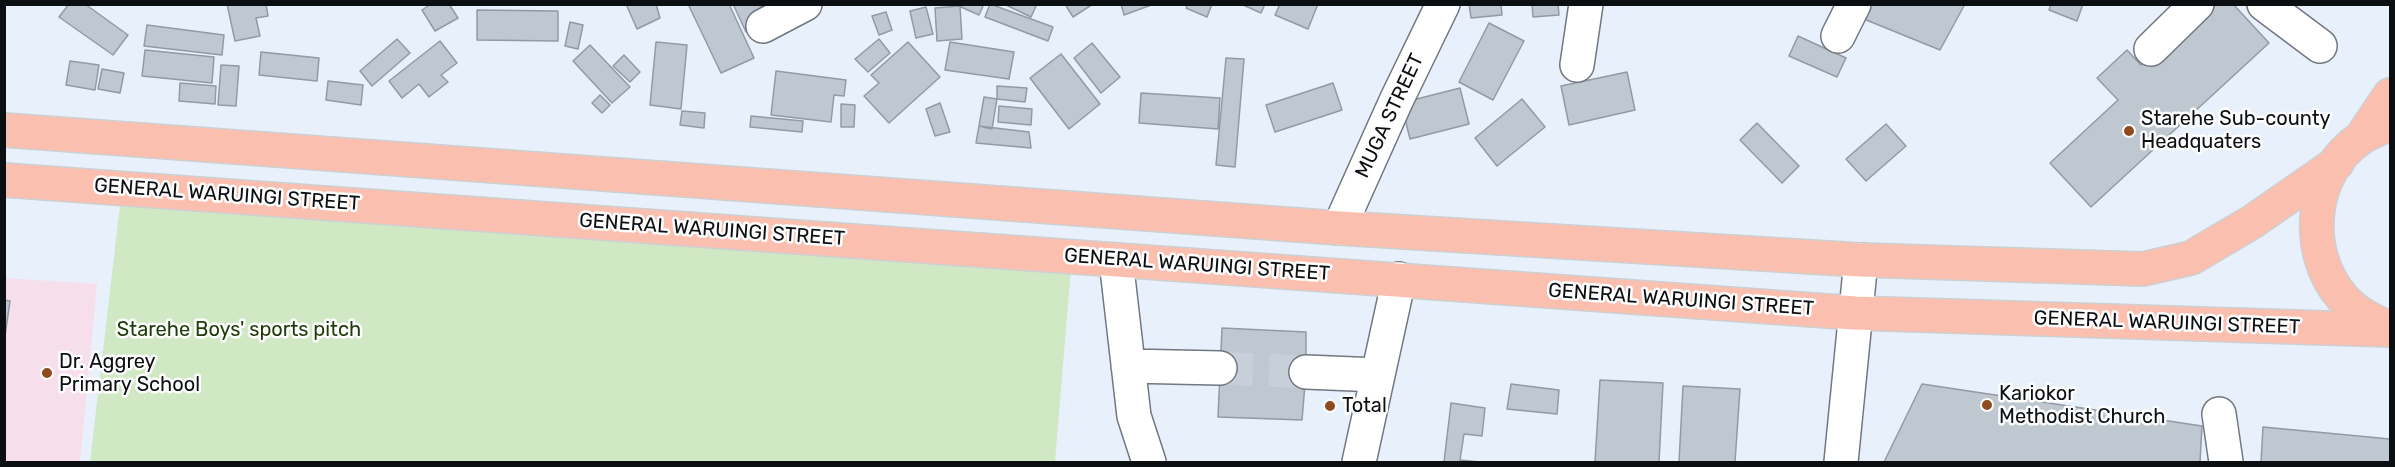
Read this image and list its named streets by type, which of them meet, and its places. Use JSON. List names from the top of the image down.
{
  "streets": {
    "main road": ["GENERAL WARUINGI STREET"],
    "street": ["MUGA STREET"]
  },
  "parks": ["Starehe Boys' sports pitch"],
  "places": [
    "Starehe Sub-county Headquaters",
    "Dr. Aggrey Primary School",
    "Kariokor Methodist Church",
    "Total"
  ]
}
